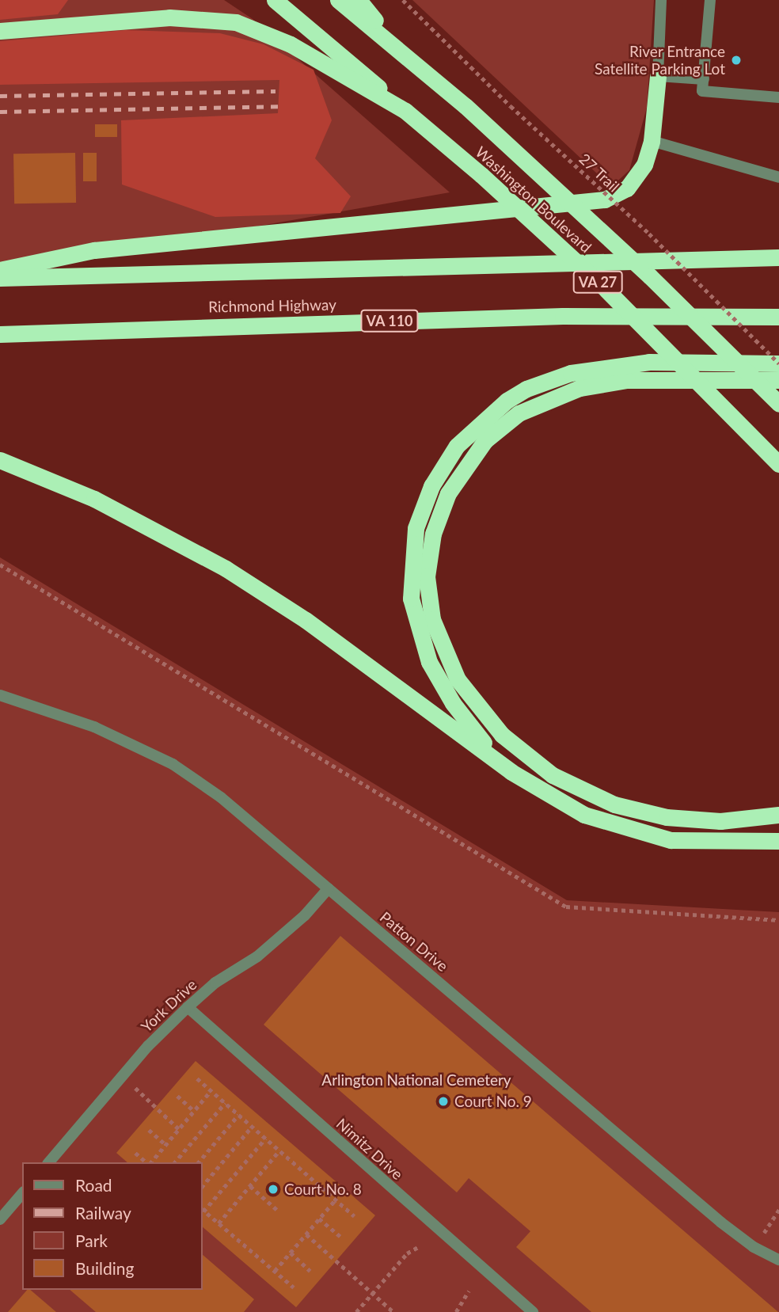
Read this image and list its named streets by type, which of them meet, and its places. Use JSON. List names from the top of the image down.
{
  "streets": {
    "highway": [
      "Washington Boulevard",
      "VA 27",
      "Richmond Highway",
      "VA 110"
    ],
    "street": ["Patton Drive", "York Drive", "Nimitz Drive"],
    "path": ["27 Trail"]
  },
  "crossings": [
    ["Patton Drive", "York Drive"],
    ["York Drive", "Nimitz Drive"]
  ],
  "parks": ["Arlington National Cemetery"],
  "places": ["River Entrance Satellite Parking Lot", "Court No. 9", "Court No. 8"],
  "legend": [
    "Road",
    "Railway",
    "Park",
    "Building"
  ]
}
